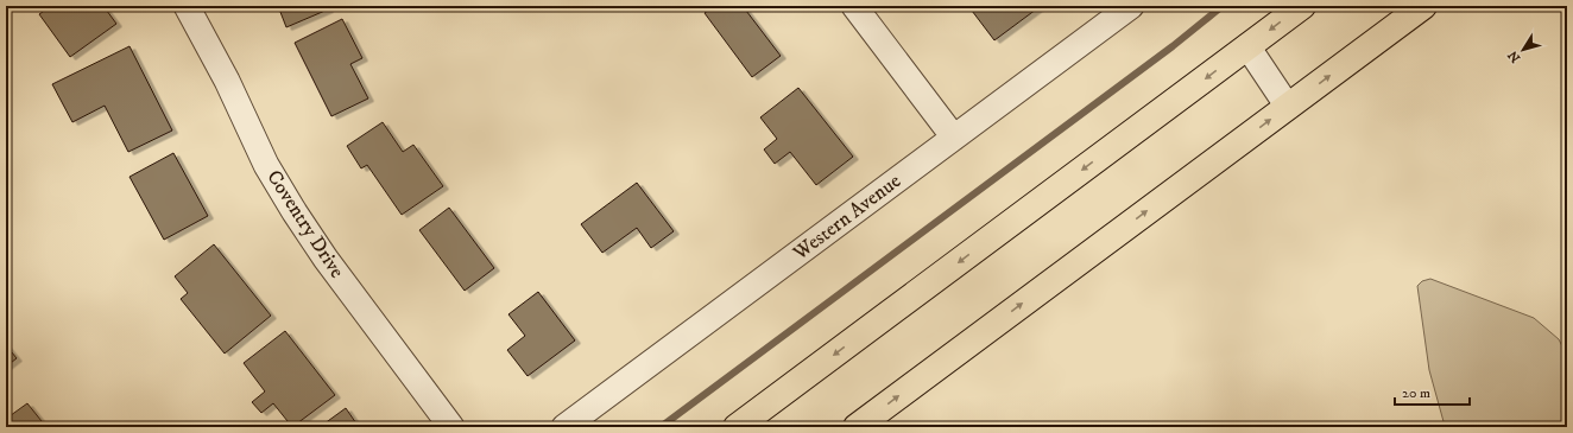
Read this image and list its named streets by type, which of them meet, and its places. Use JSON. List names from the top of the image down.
{
  "streets": {
    "street": ["Western Avenue", "Coventry Drive"]
  },
  "scale_bar": "20 m",
  "north": "bottom left"
}
